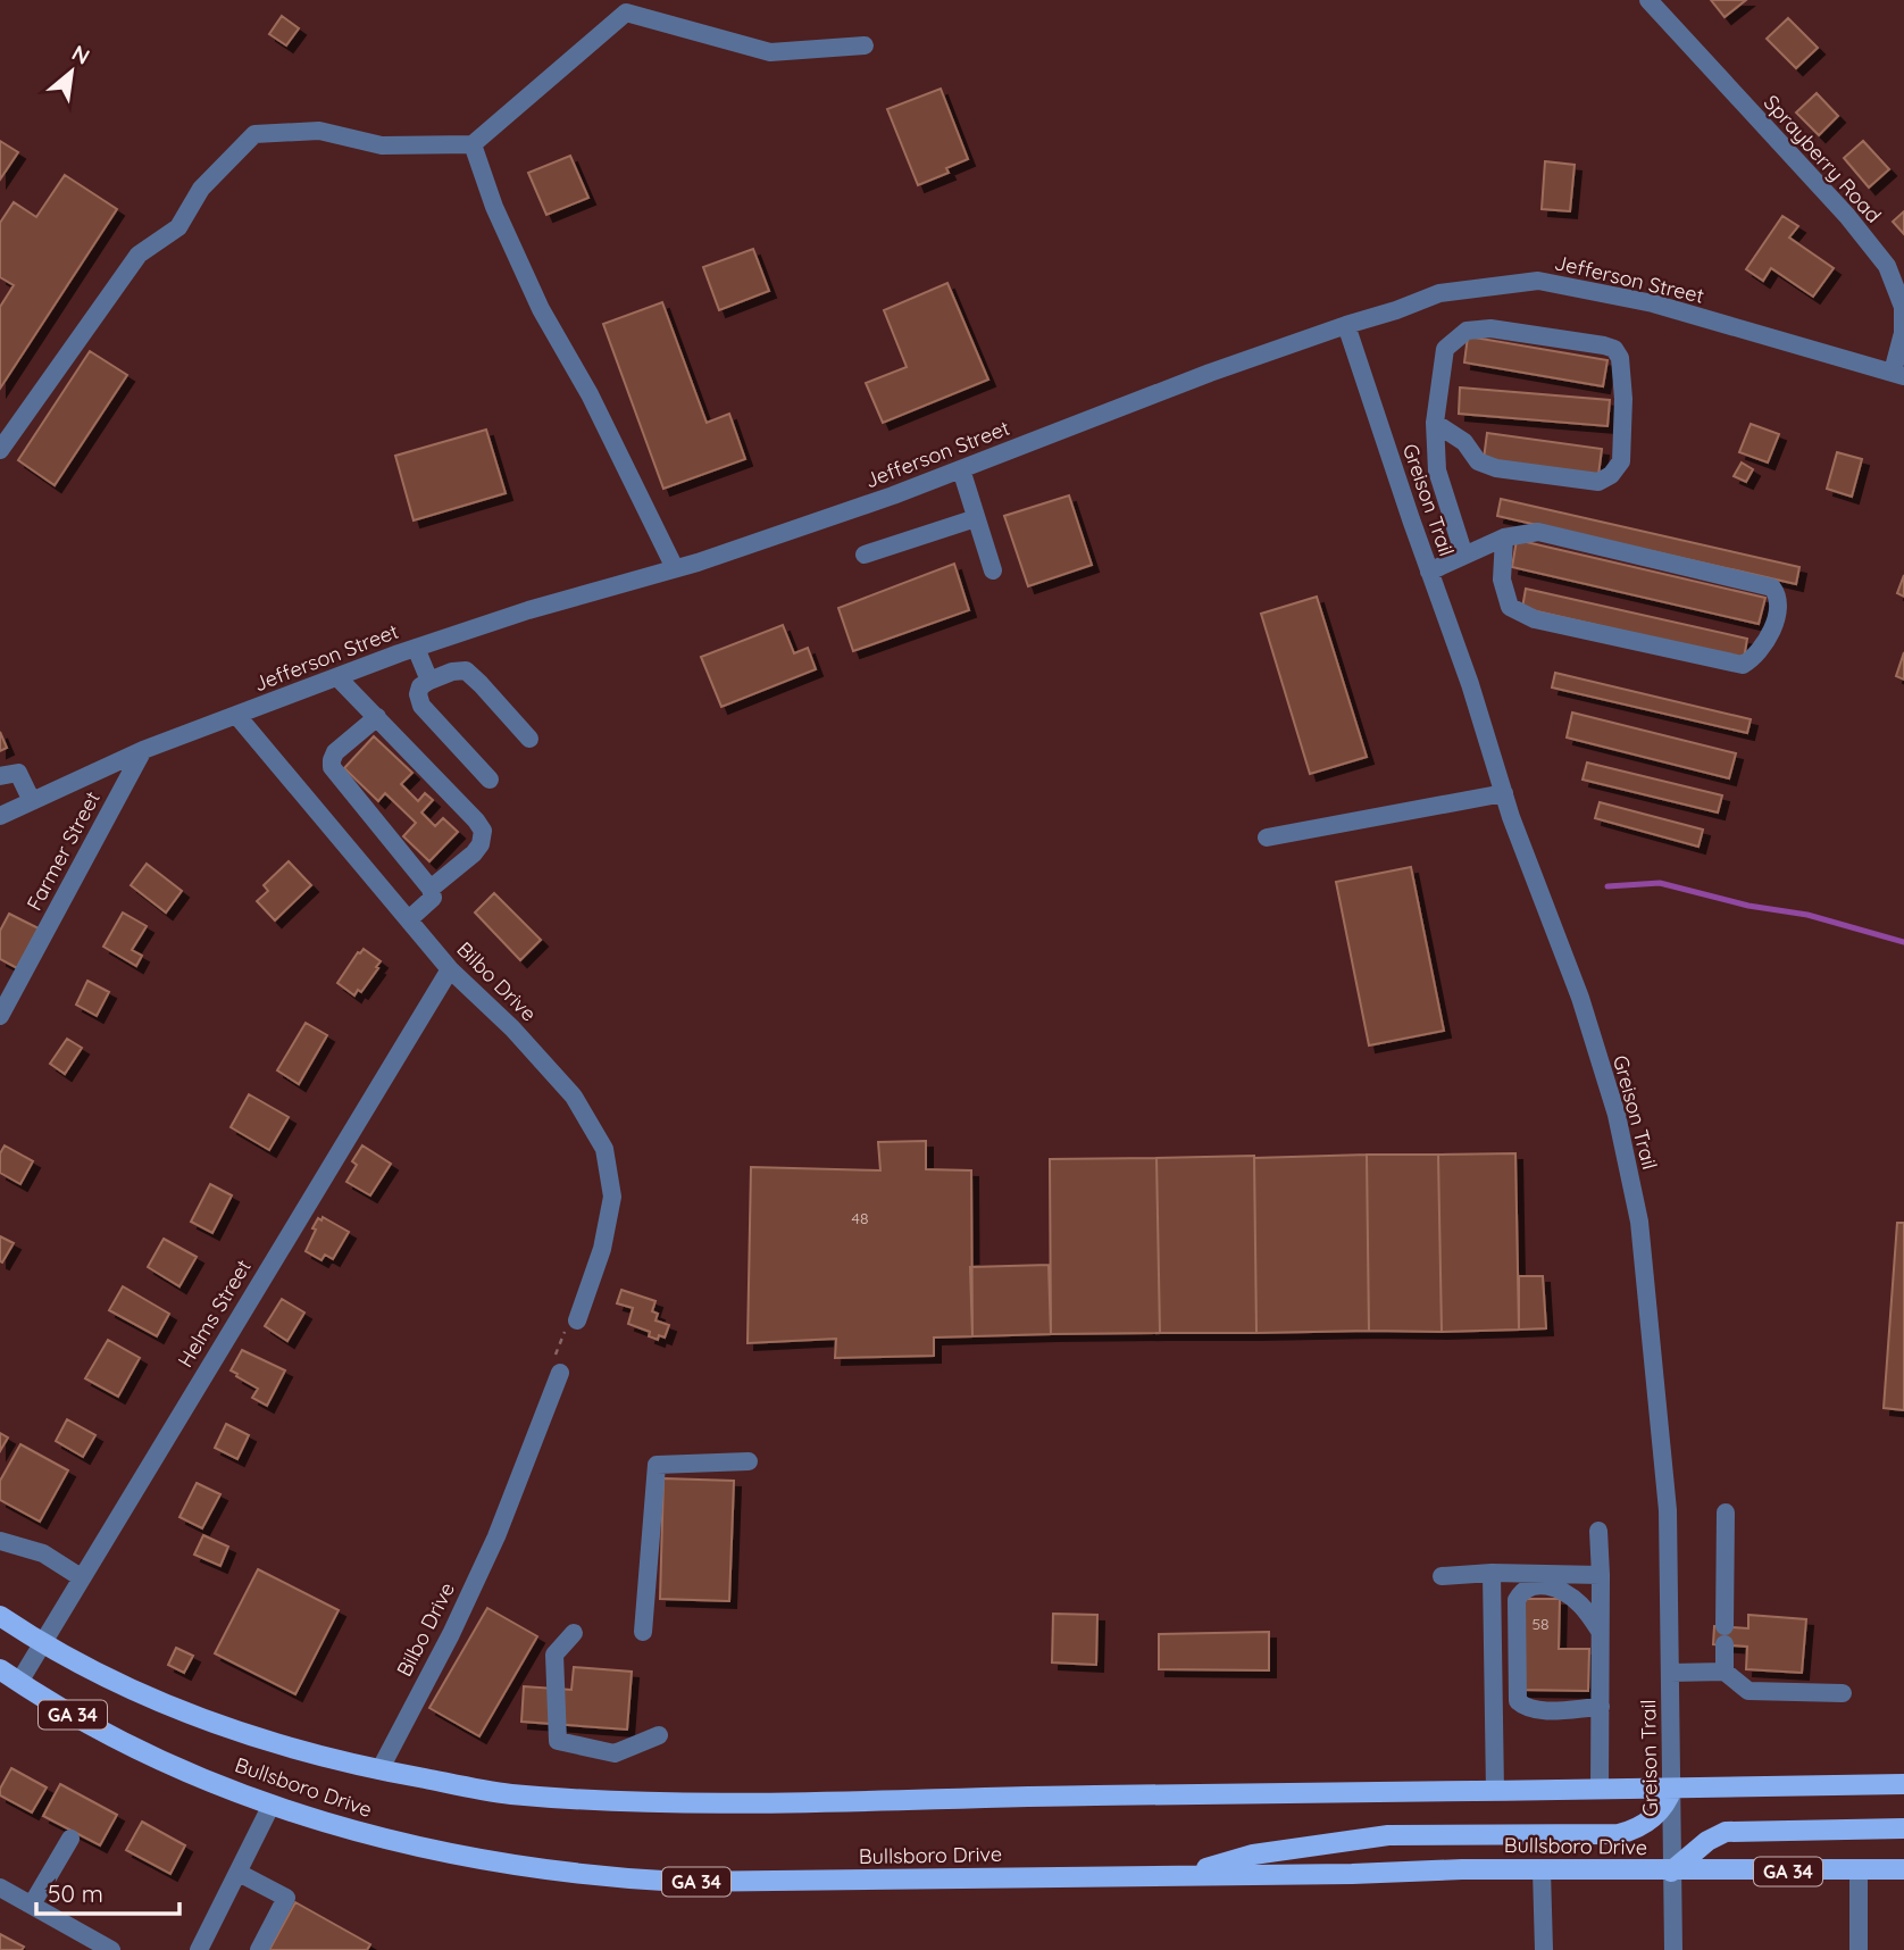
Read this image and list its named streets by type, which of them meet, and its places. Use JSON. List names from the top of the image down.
{
  "streets": {
    "main road": ["GA 34", "Bullsboro Drive"],
    "street": [
      "Sprayberry Road",
      "Jefferson Street",
      "Greison Trail",
      "Farmer Street",
      "Bilbo Drive",
      "Helms Street"
    ]
  },
  "crossings": [
    ["Sprayberry Road", "Jefferson Street"],
    ["Jefferson Street", "Greison Trail"],
    ["Jefferson Street", "Farmer Street"],
    ["Jefferson Street", "Bilbo Drive"],
    ["Greison Trail", "Bullsboro Drive"],
    ["Bilbo Drive", "Helms Street"],
    ["Bilbo Drive", "Bullsboro Drive"],
    ["Helms Street", "Bullsboro Drive"]
  ],
  "house_numbers": ["48", "58"],
  "scale_bar": "50 m",
  "north": "top right"
}
